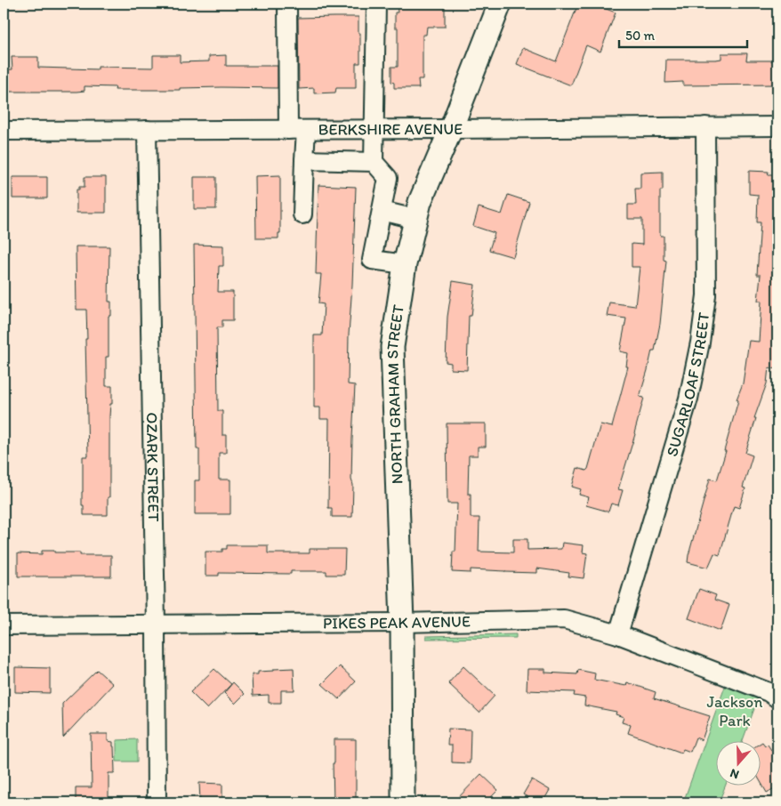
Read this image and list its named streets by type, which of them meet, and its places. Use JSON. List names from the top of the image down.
{
  "streets": {
    "main road": ["NORTH GRAHAM STREET"],
    "street": [
      "BERKSHIRE AVENUE",
      "SUGARLOAF STREET",
      "OZARK STREET",
      "PIKES PEAK AVENUE"
    ]
  },
  "crossings": [
    ["BERKSHIRE AVENUE", "SUGARLOAF STREET"],
    ["BERKSHIRE AVENUE", "NORTH GRAHAM STREET"],
    ["BERKSHIRE AVENUE", "OZARK STREET"],
    ["SUGARLOAF STREET", "PIKES PEAK AVENUE"],
    ["NORTH GRAHAM STREET", "PIKES PEAK AVENUE"],
    ["OZARK STREET", "PIKES PEAK AVENUE"]
  ],
  "parks": ["Jackson Park"],
  "scale_bar": "50 m",
  "north": "bottom"
}
